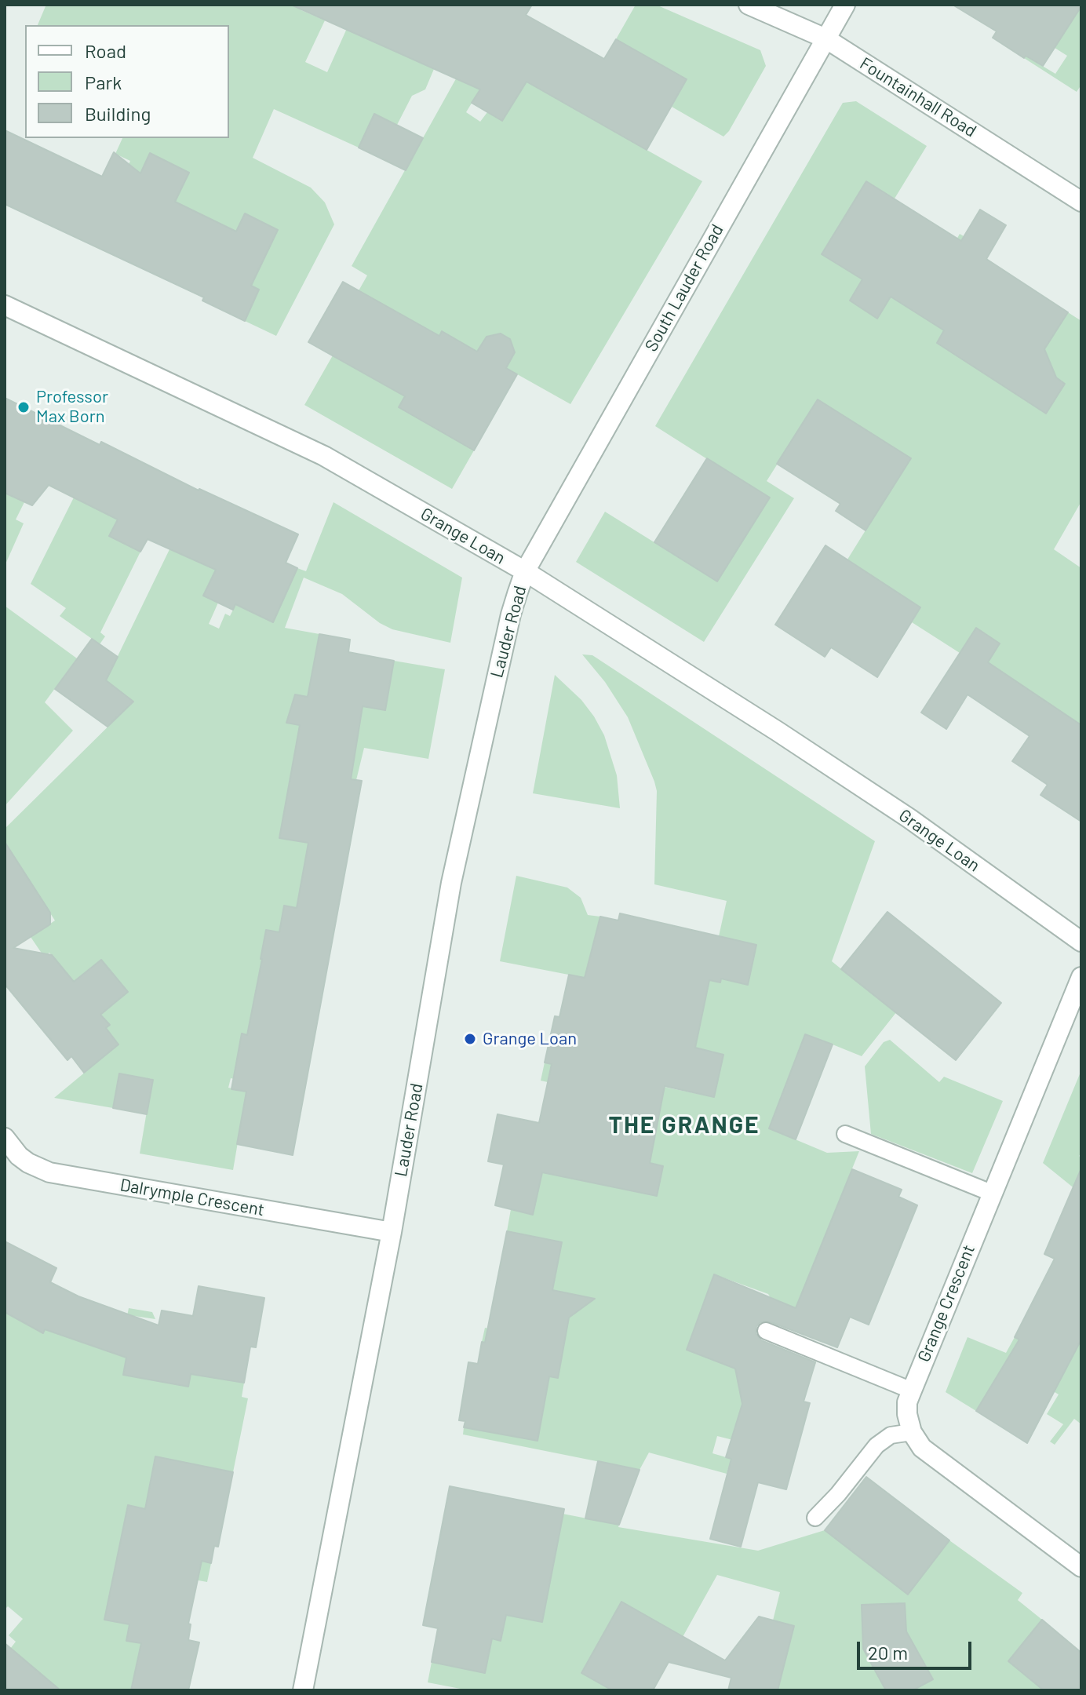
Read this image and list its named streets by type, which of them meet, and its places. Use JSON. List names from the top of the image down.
{
  "streets": {
    "street": [
      "Fountainhall Road",
      "South Lauder Road",
      "Grange Loan",
      "Lauder Road",
      "Dalrymple Crescent",
      "Grange Crescent"
    ]
  },
  "crossings": [
    ["Fountainhall Road", "South Lauder Road"],
    ["South Lauder Road", "Grange Loan"],
    ["South Lauder Road", "Lauder Road"],
    ["Grange Loan", "Lauder Road"],
    ["Lauder Road", "Dalrymple Crescent"]
  ],
  "districts": ["THE GRANGE"],
  "places": ["Professor Max Born", "Grange Loan"],
  "legend": ["Road", "Park", "Building"],
  "scale_bar": "20 m"
}
